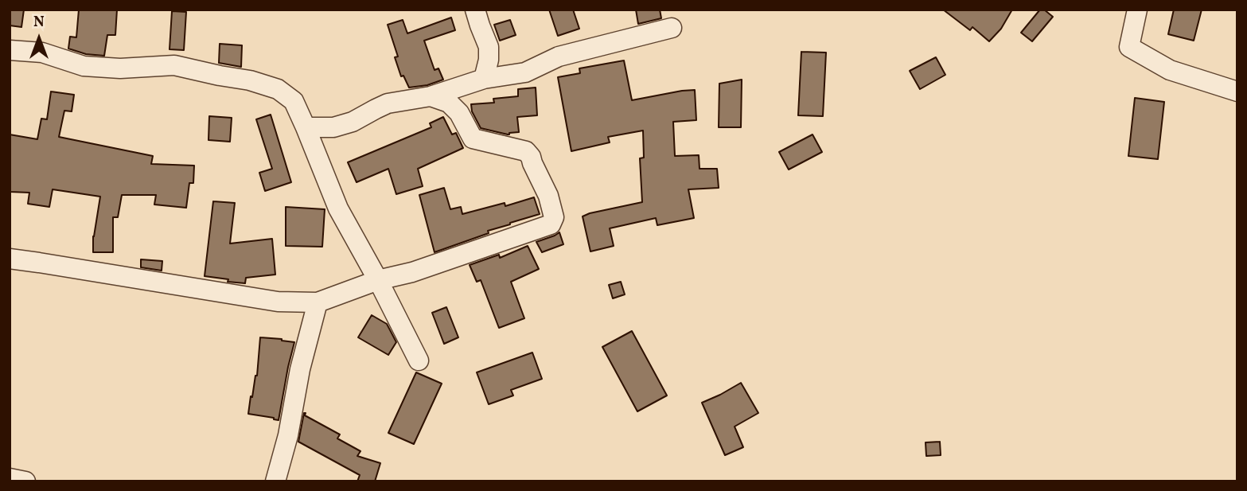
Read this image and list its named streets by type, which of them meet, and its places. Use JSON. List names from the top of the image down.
{
  "north": "top"
}
